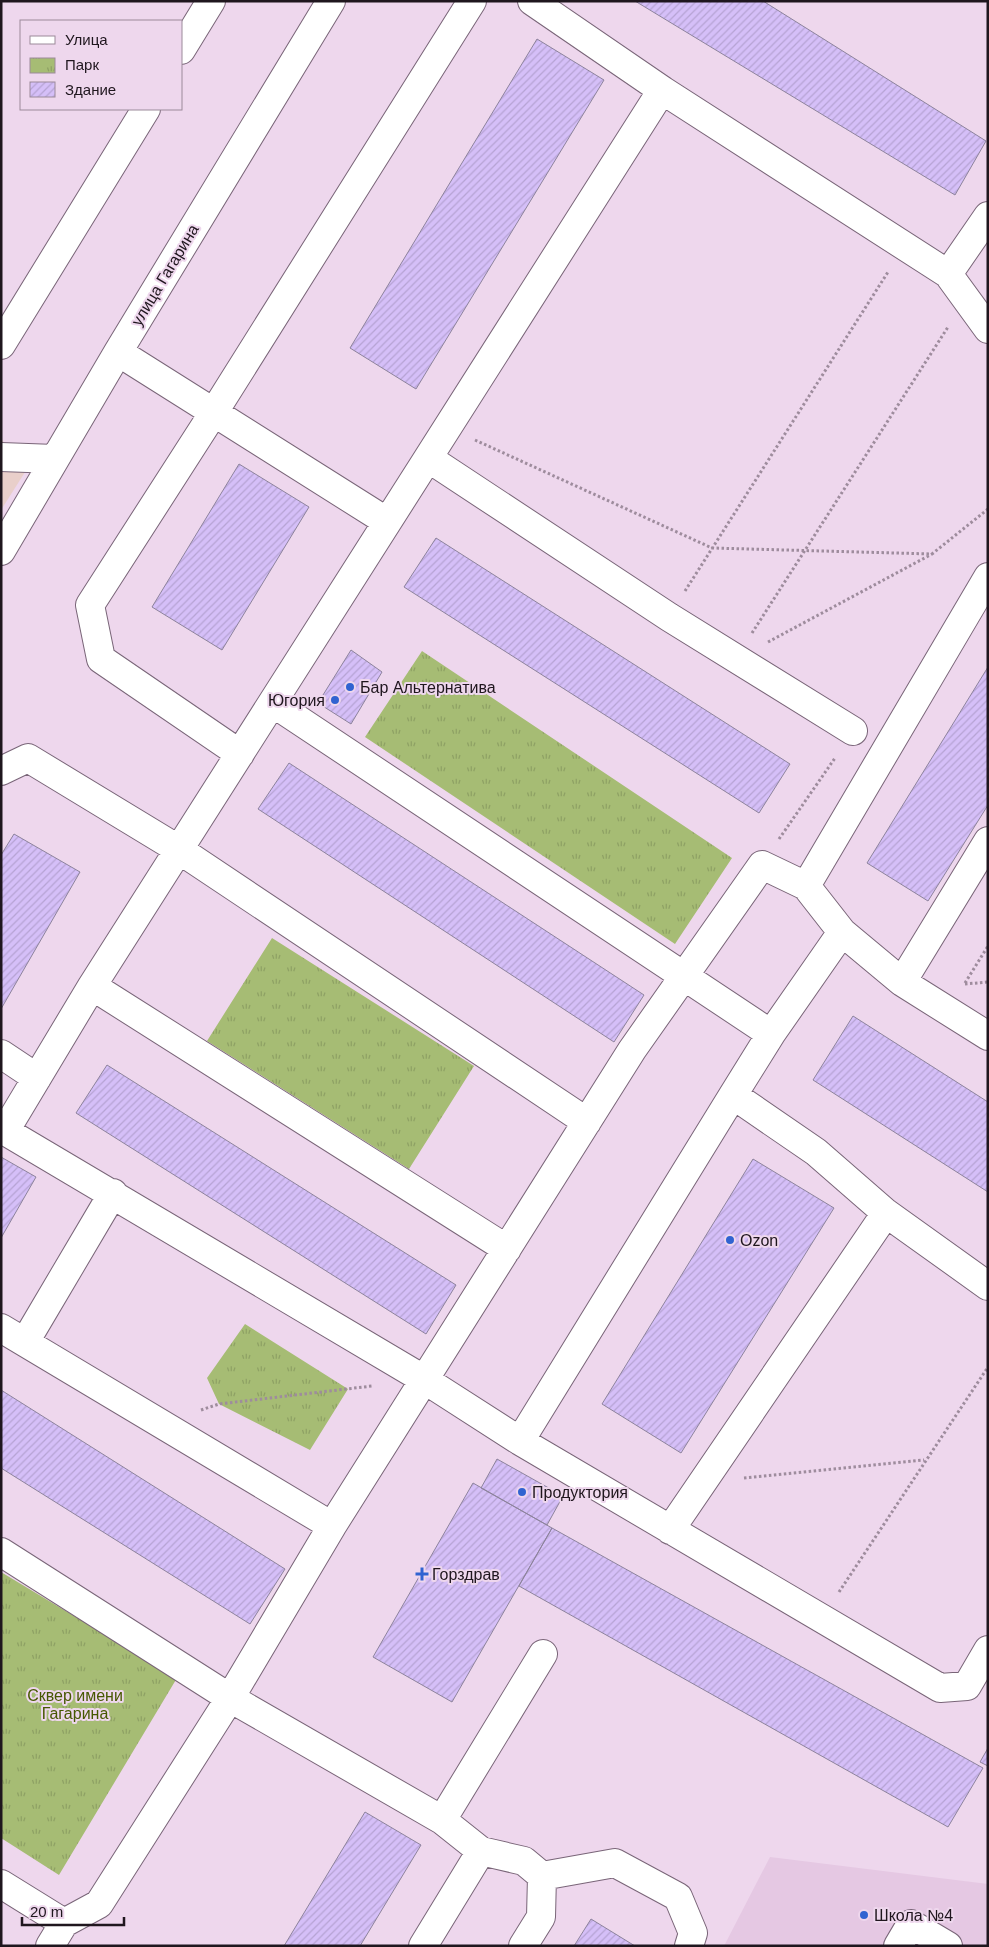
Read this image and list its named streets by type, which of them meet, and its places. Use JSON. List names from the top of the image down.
{
  "streets": {
    "street": ["улица Гагарина"]
  },
  "parks": ["Сквер имени Гагарина"],
  "places": {
    "other": [
      "Бар Альтернатива",
      "Югория",
      "Ozon",
      "Продуктория",
      "Школа №4"
    ],
    "health": ["Горздрав"]
  },
  "legend": ["Улица", "Парк", "Здание"],
  "scale_bar": "20 m"
}
